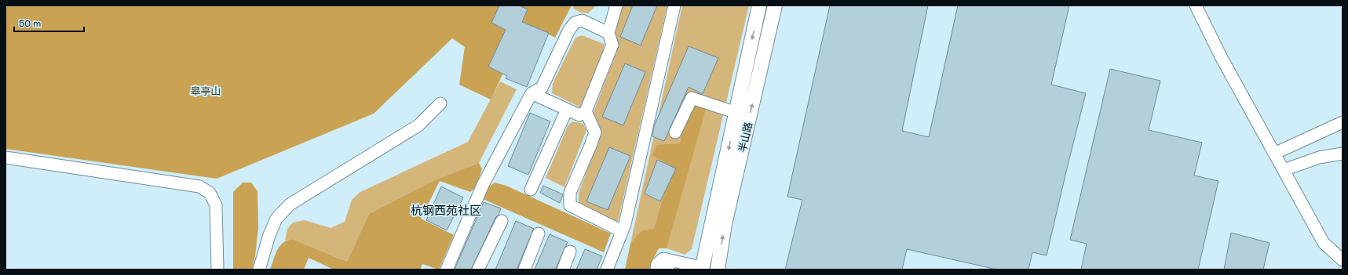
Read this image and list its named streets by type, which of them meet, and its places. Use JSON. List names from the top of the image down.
{
  "streets": {
    "main road": ["半山路"]
  },
  "districts": ["杭钢西苑社区"],
  "parks": ["皋亭山"],
  "scale_bar": "50 m"
}
